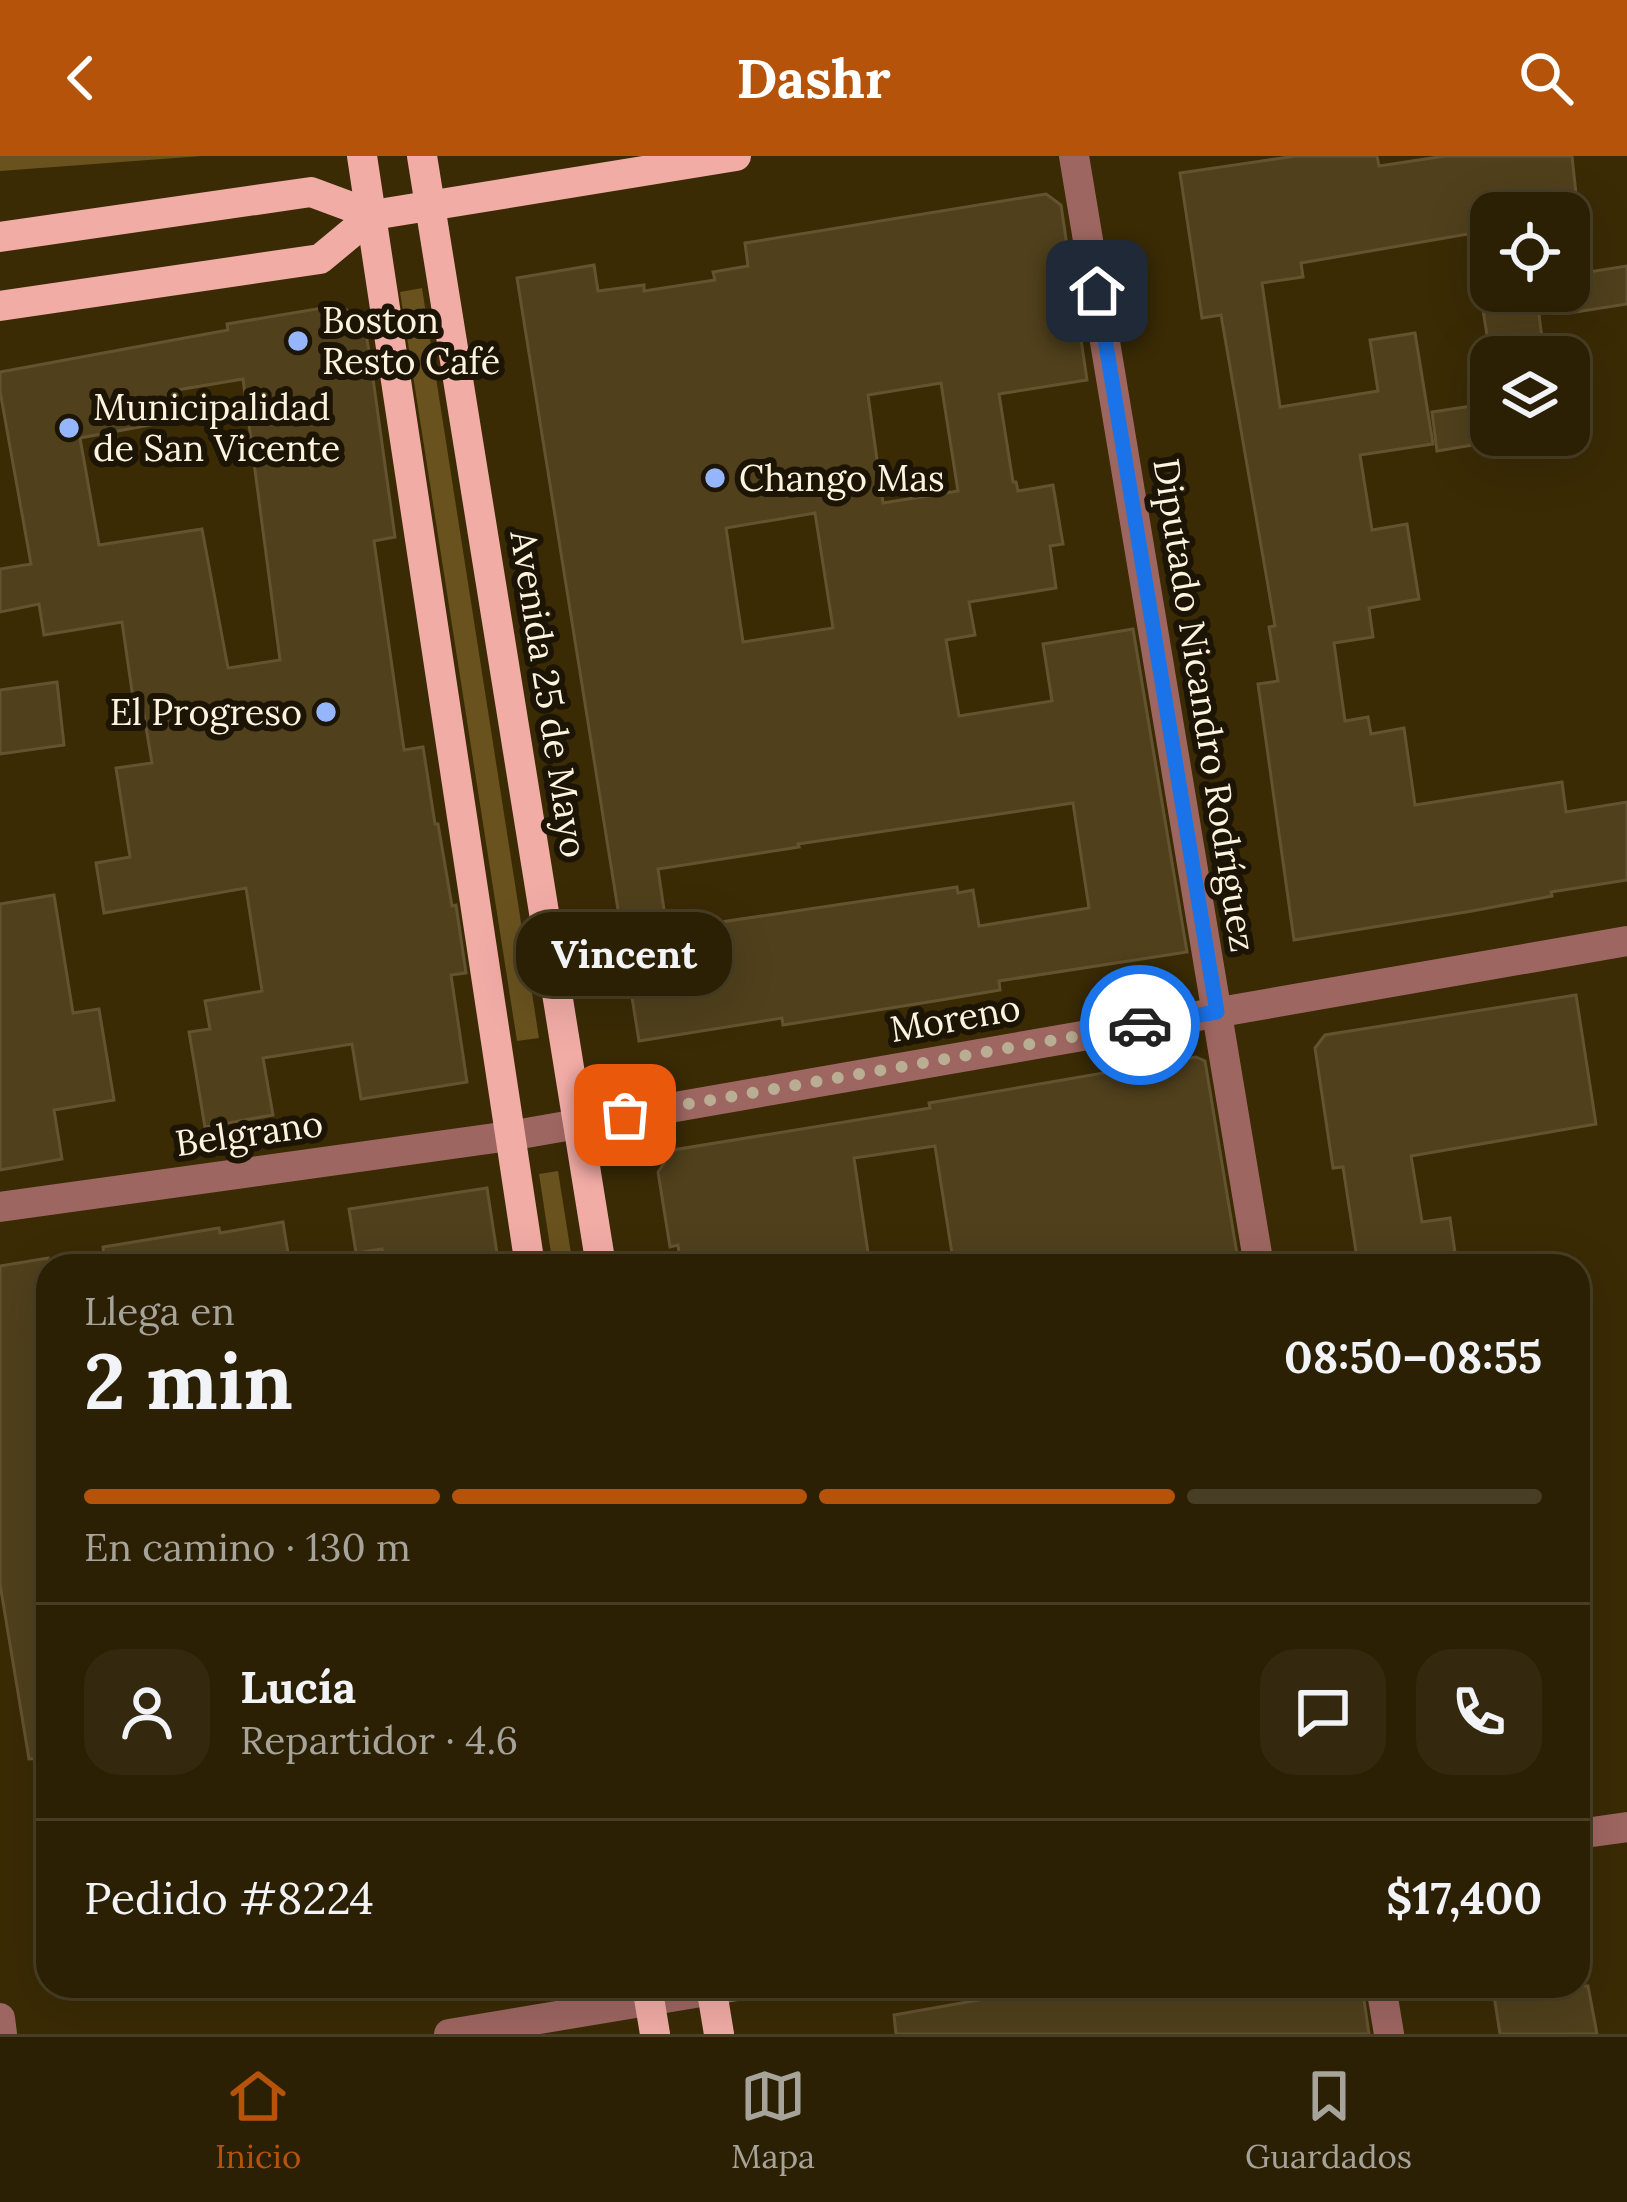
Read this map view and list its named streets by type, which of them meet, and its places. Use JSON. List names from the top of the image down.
{
  "streets": {
    "main road": ["Avenida 25 de Mayo"],
    "street": ["Diputado Nicandro Rodríguez", "Moreno", "Belgrano"]
  },
  "crossings": [
    ["Avenida 25 de Mayo", "Moreno"],
    ["Diputado Nicandro Rodríguez", "Moreno"],
    ["Moreno", "Belgrano"]
  ],
  "places": [
    "Boston Resto Café",
    "Municipalidad de San Vicente",
    "Chango Mas",
    "El Progreso",
    "Vincent"
  ],
  "page": {
    "header": "Dashr",
    "bubble": "Vincent",
    "heading": ["2 min", "Llega en", "08:50–08:55"],
    "panel": [
      "Lucía",
      "Repartidor · 4.6",
      "Pedido #8224",
      "$17,400"
    ],
    "bar": "En camino · 130 m",
    "tabs": ["Inicio", "Mapa", "Guardados"]
  }
}
